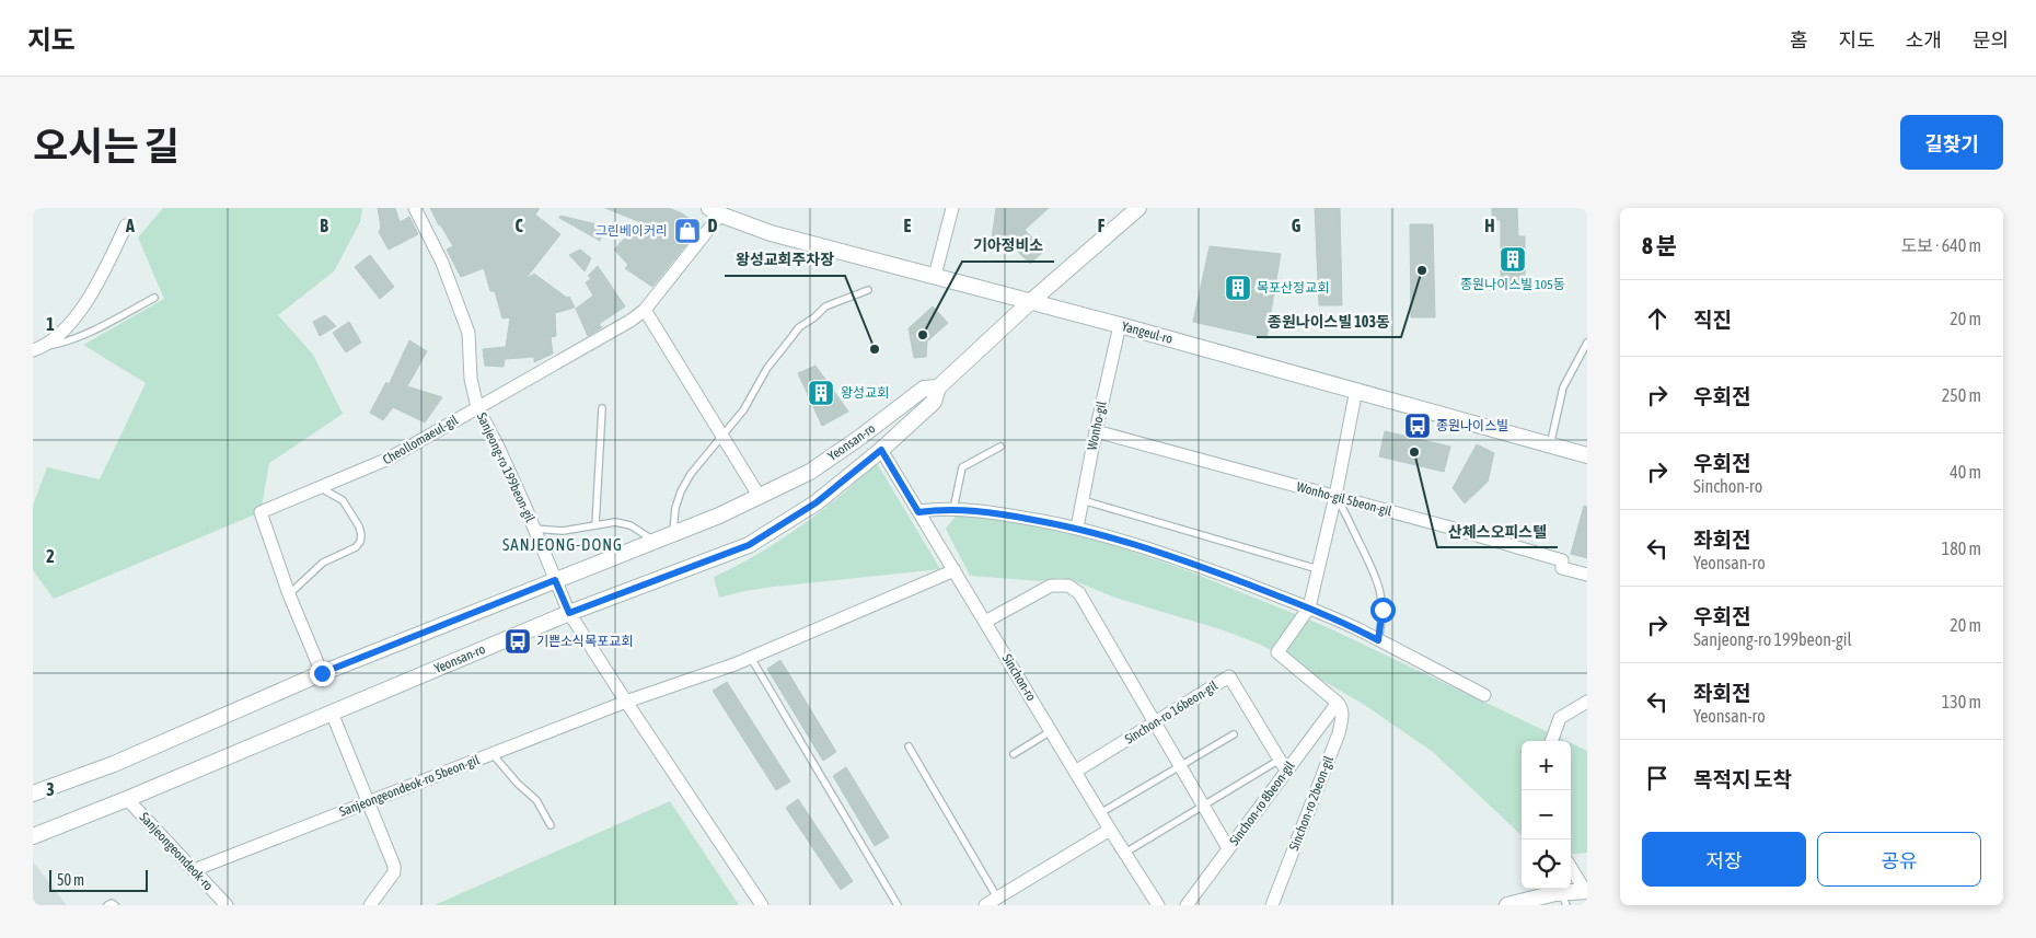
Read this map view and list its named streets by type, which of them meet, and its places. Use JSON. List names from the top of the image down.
{
  "streets": {
    "street": [
      "Yangeul-ro",
      "Wonho-gil",
      "Cheollomaeul-gil",
      "Yeonsan-ro",
      "Sanjeong-ro 199beon-gil",
      "Wonho-gil 5beon-gil",
      "Sinchon-ro",
      "Sinchon-ro 16beon-gil",
      "Sanjeongeondeok-ro 5beon-gil",
      "Sinchon-ro 8beon-gil",
      "Sinchon-ro 2beon-gil",
      "Sanjeongeondeok-ro"
    ]
  },
  "crossings": [
    ["Yangeul-ro", "Wonho-gil"],
    ["Yangeul-ro", "Cheollomaeul-gil"],
    ["Yangeul-ro", "Yeonsan-ro"],
    ["Wonho-gil", "Wonho-gil 5beon-gil"],
    ["Cheollomaeul-gil", "Yeonsan-ro"],
    ["Cheollomaeul-gil", "Sanjeong-ro 199beon-gil"],
    ["Yeonsan-ro", "Sanjeong-ro 199beon-gil"],
    ["Yeonsan-ro", "Sinchon-ro"],
    ["Yeonsan-ro", "Sanjeongeondeok-ro"],
    ["Sanjeong-ro 199beon-gil", "Sanjeongeondeok-ro 5beon-gil"],
    ["Sinchon-ro", "Sinchon-ro 16beon-gil"],
    ["Sinchon-ro", "Sanjeongeondeok-ro 5beon-gil"],
    ["Sinchon-ro 16beon-gil", "Sinchon-ro 8beon-gil"],
    ["Sanjeongeondeok-ro 5beon-gil", "Sanjeongeondeok-ro"],
    ["Sinchon-ro 8beon-gil", "Sinchon-ro 2beon-gil"]
  ],
  "districts": ["SANJEONG-DONG"],
  "places": {
    "shop": ["그린베이커리"],
    "building": ["종원나이스빌 105동", "목포산정교회", "왕성교회"],
    "other": [
      "종원나이스빌 103동",
      "기아정비소",
      "왕성교회주차장",
      "산체스오피스텔"
    ],
    "bus stop": ["종원나이스빌", "기쁜소식목포교회"]
  },
  "scale_bar": "50 m",
  "page": {
    "header": "지도",
    "nav": [
      "홈",
      "지도",
      "소개",
      "문의"
    ],
    "title": "오시는 길",
    "buttons": [
      "길찾기",
      ["저장", "공유"]
    ],
    "heading": ["8 분", "도보 · 640 m"],
    "list": [
      ["직진", "20 m"],
      ["우회전", "250 m"],
      ["우회전", "Sinchon-ro", "40 m"],
      ["좌회전", "Yeonsan-ro", "180 m"],
      ["우회전", "Sanjeong-ro 199beon-gil", "20 m"],
      ["좌회전", "Yeonsan-ro", "130 m"],
      "목적지 도착"
    ],
    "map_buttons": ["+", "−"],
    "scale": "50 m"
  },
  "grid": {
    "columns": [
      "A",
      "B",
      "C",
      "D",
      "E",
      "F",
      "G",
      "H"
    ],
    "rows": ["1", "2", "3"]
  }
}
